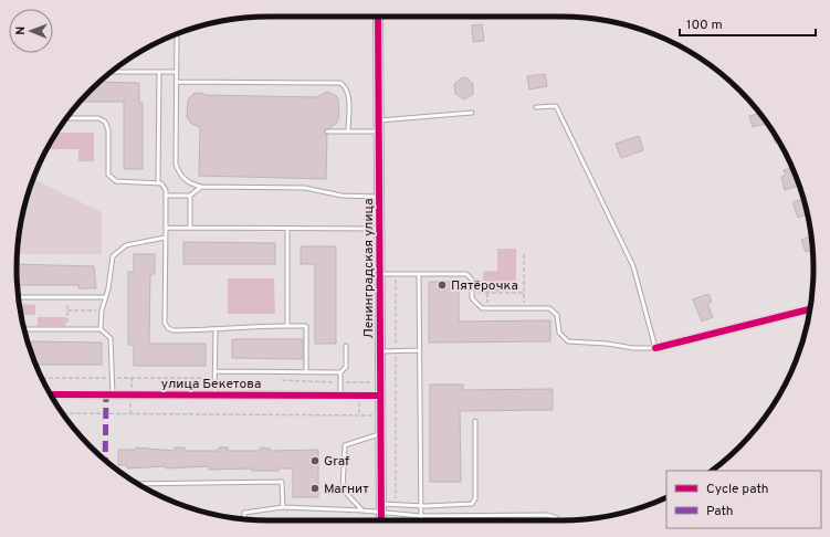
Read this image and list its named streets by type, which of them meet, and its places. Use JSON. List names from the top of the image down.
{
  "streets": {
    "street": ["Ленинградская улица", "улица Бекетова"]
  },
  "crossings": [
    ["Ленинградская улица", "улица Бекетова"]
  ],
  "places": ["Пятёрочка", "Graf", "Магнит"],
  "legend": ["Cycle path", "Path"],
  "scale_bar": "100 m",
  "north": "left"
}
